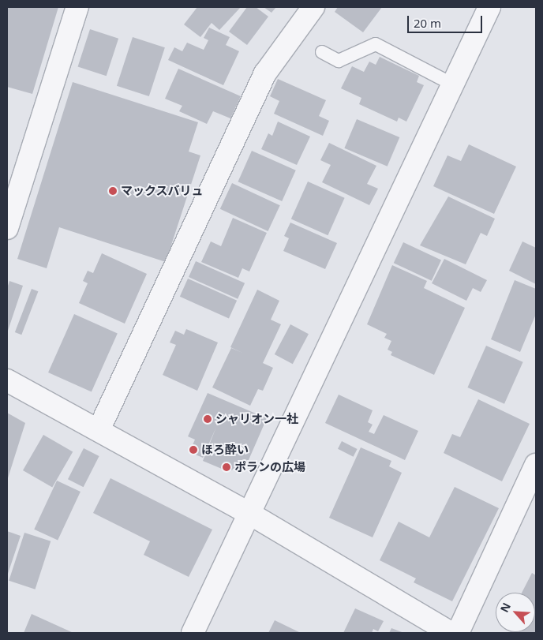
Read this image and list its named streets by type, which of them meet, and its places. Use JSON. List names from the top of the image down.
{
  "places": [
    "マックスバリュ",
    "シャリオン一社",
    "ほろ酔い",
    "ポランの広場"
  ],
  "scale_bar": "20 m",
  "north": "top left"
}
